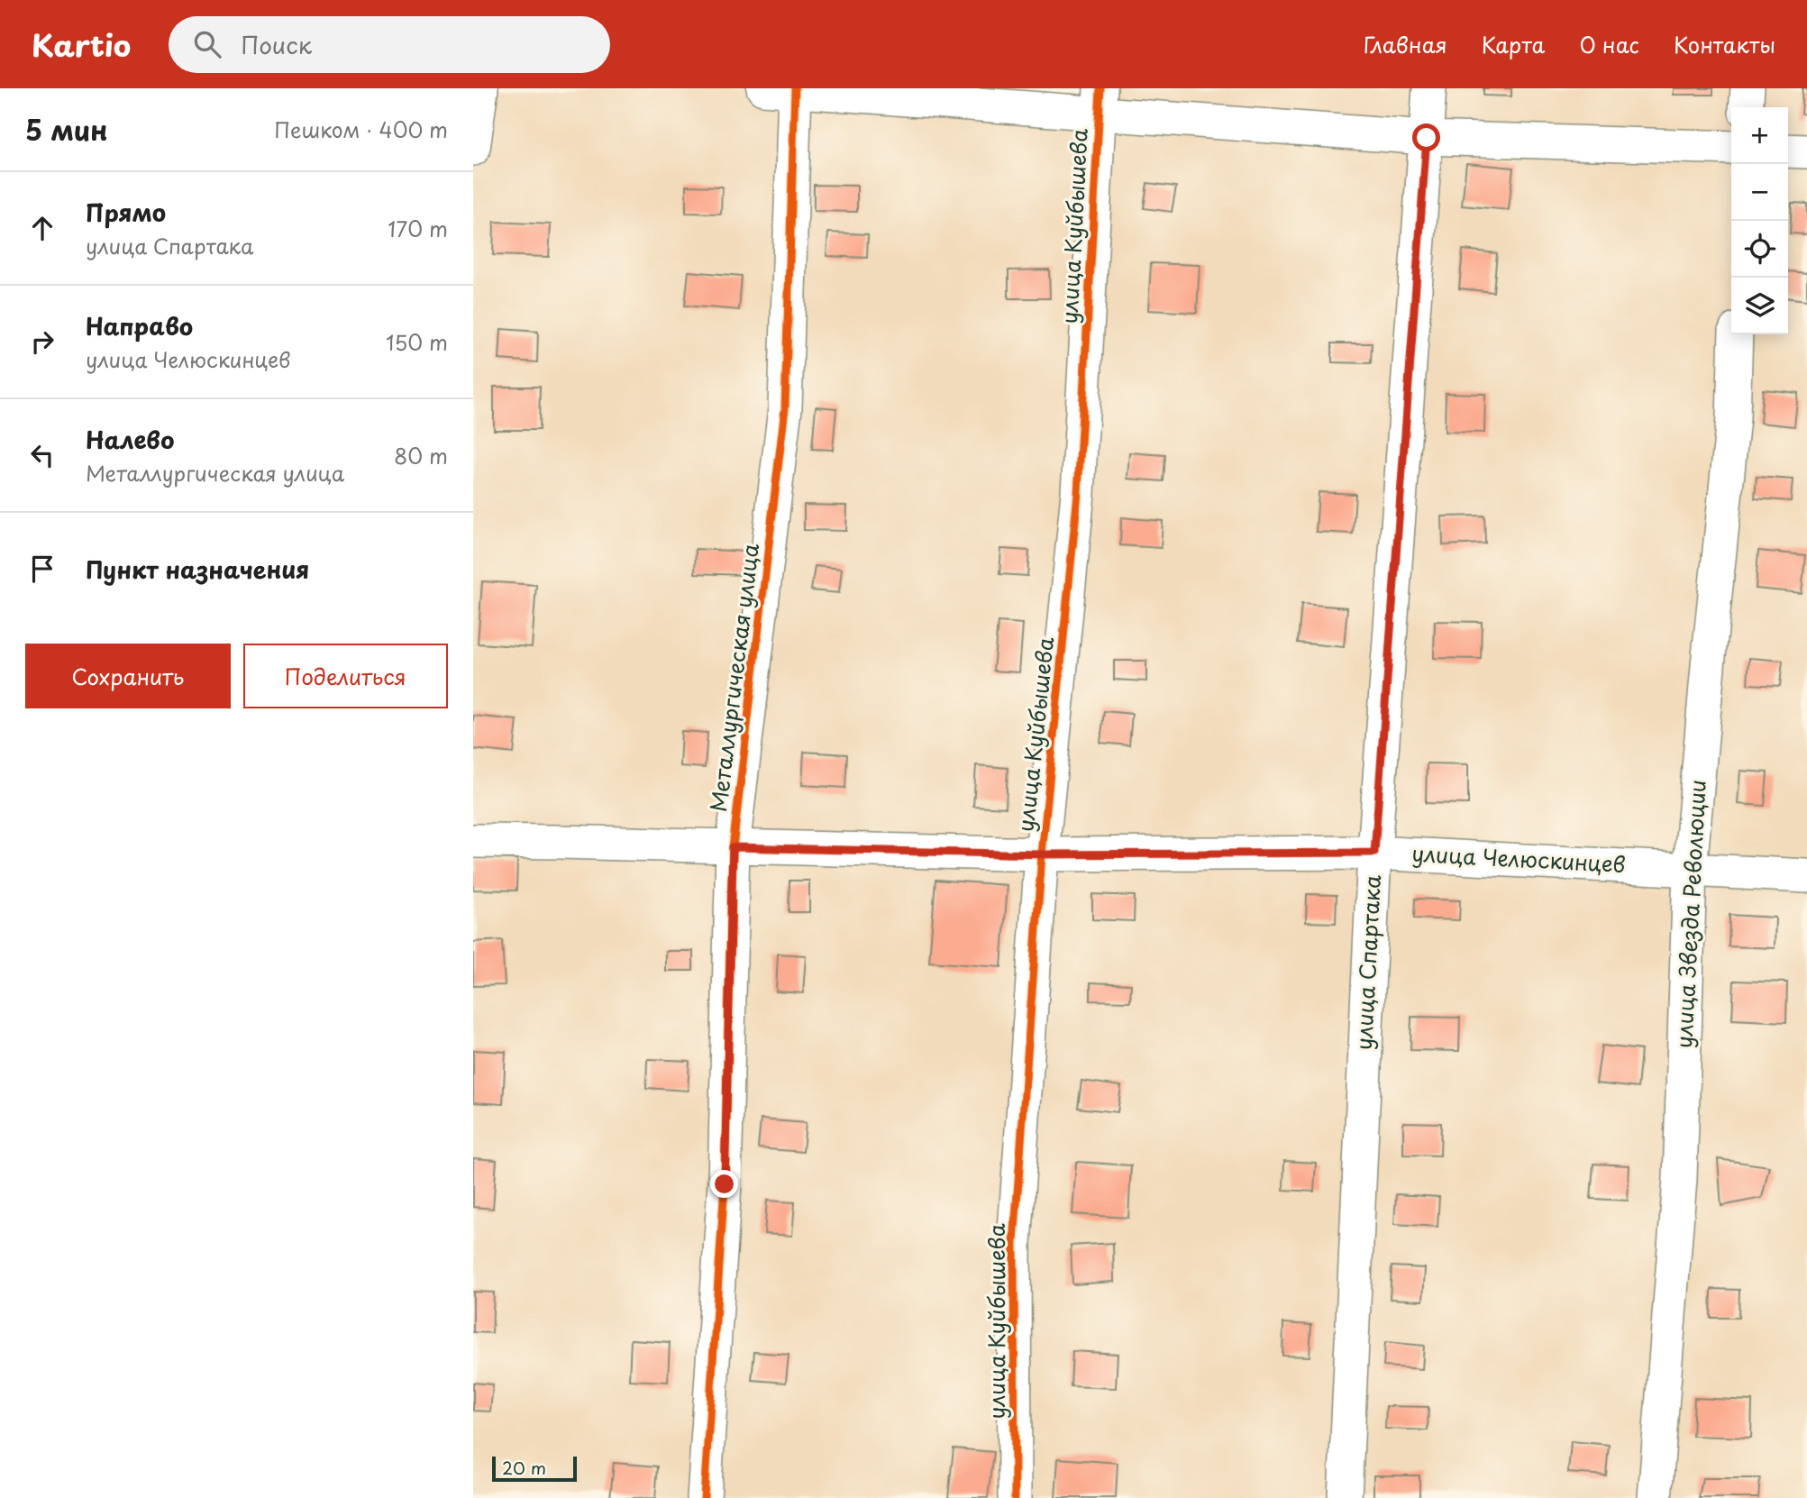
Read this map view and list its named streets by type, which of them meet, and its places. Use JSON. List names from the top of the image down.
{
  "streets": {
    "street": [
      "улица Куйбышева",
      "Металлургическая улица",
      "улица Челюскинцев",
      "улица Звезда Революции",
      "улица Спартака"
    ]
  },
  "crossings": [
    ["улица Куйбышева", "улица Челюскинцев"],
    ["Металлургическая улица", "улица Челюскинцев"],
    ["улица Челюскинцев", "улица Звезда Революции"],
    ["улица Челюскинцев", "улица Спартака"]
  ],
  "scale_bar": "20 m",
  "page": {
    "header": "Kartio",
    "search": "Поиск",
    "nav": [
      "Главная",
      "Карта",
      "О нас",
      "Контакты"
    ],
    "heading": ["5 мин", "Пешком · 400 m"],
    "map_buttons": ["+", "−"],
    "list": [
      ["Прямо", "улица Спартака", "170 m"],
      ["Направо", "улица Челюскинцев", "150 m"],
      ["Налево", "Металлургическая улица", "80 m"],
      "Пункт назначения"
    ],
    "buttons": ["Сохранить", "Поделиться"],
    "scale": "20 m"
  }
}
